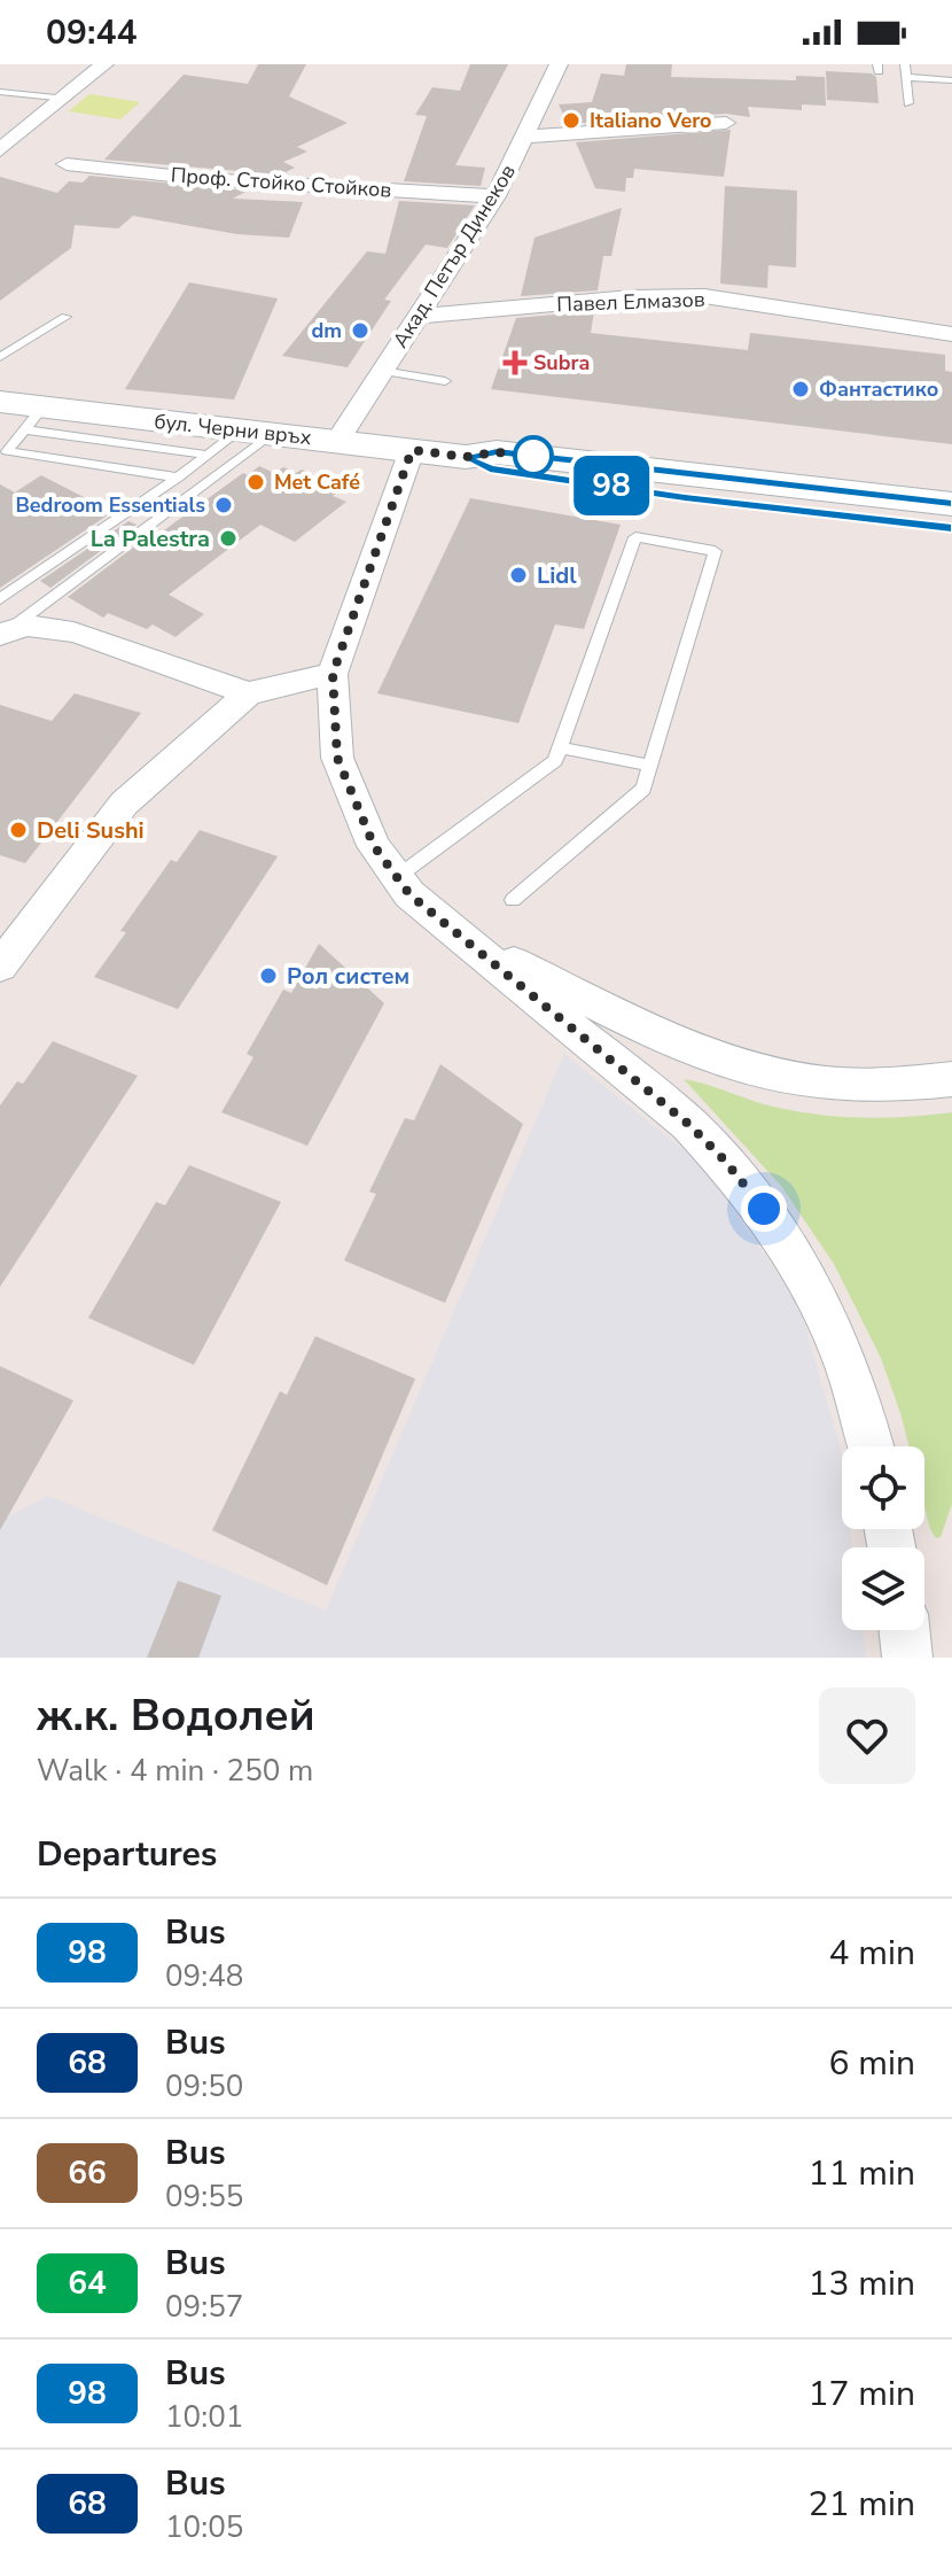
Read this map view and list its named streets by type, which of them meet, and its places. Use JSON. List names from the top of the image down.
{
  "streets": {
    "main road": ["бул. Черни връх"],
    "street": ["Проф. Стойко Стойков", "Акад. Петър Динеков", "Павел Елмазов"]
  },
  "crossings": [
    ["Проф. Стойко Стойков", "Акад. Петър Динеков"],
    ["Акад. Петър Динеков", "Павел Елмазов"],
    ["Акад. Петър Динеков", "бул. Черни връх"]
  ],
  "places": {
    "other": [
      "Italiano Vero",
      "dm",
      "Фантастико",
      "Met Café",
      "Bedroom Essentials",
      "La Palestra",
      "Lidl",
      "Deli Sushi",
      "Рол систем"
    ],
    "health": ["Subra"]
  },
  "lines": ["bus line 98"],
  "page": {
    "status": "09:44",
    "on_map": "98",
    "heading": [
      ["ж.к. Водолей", "Walk · 4 min · 250 m"],
      "Departures"
    ],
    "list": [
      {
        "mark": "98",
        "name": "Bus",
        "note": "09:48",
        "value": "4 min"
      },
      {
        "mark": "68",
        "name": "Bus",
        "note": "09:50",
        "value": "6 min"
      },
      {
        "mark": "66",
        "name": "Bus",
        "note": "09:55",
        "value": "11 min"
      },
      {
        "mark": "64",
        "name": "Bus",
        "note": "09:57",
        "value": "13 min"
      },
      {
        "mark": "98",
        "name": "Bus",
        "note": "10:01",
        "value": "17 min"
      },
      {
        "mark": "68",
        "name": "Bus",
        "note": "10:05",
        "value": "21 min"
      }
    ]
  }
}
